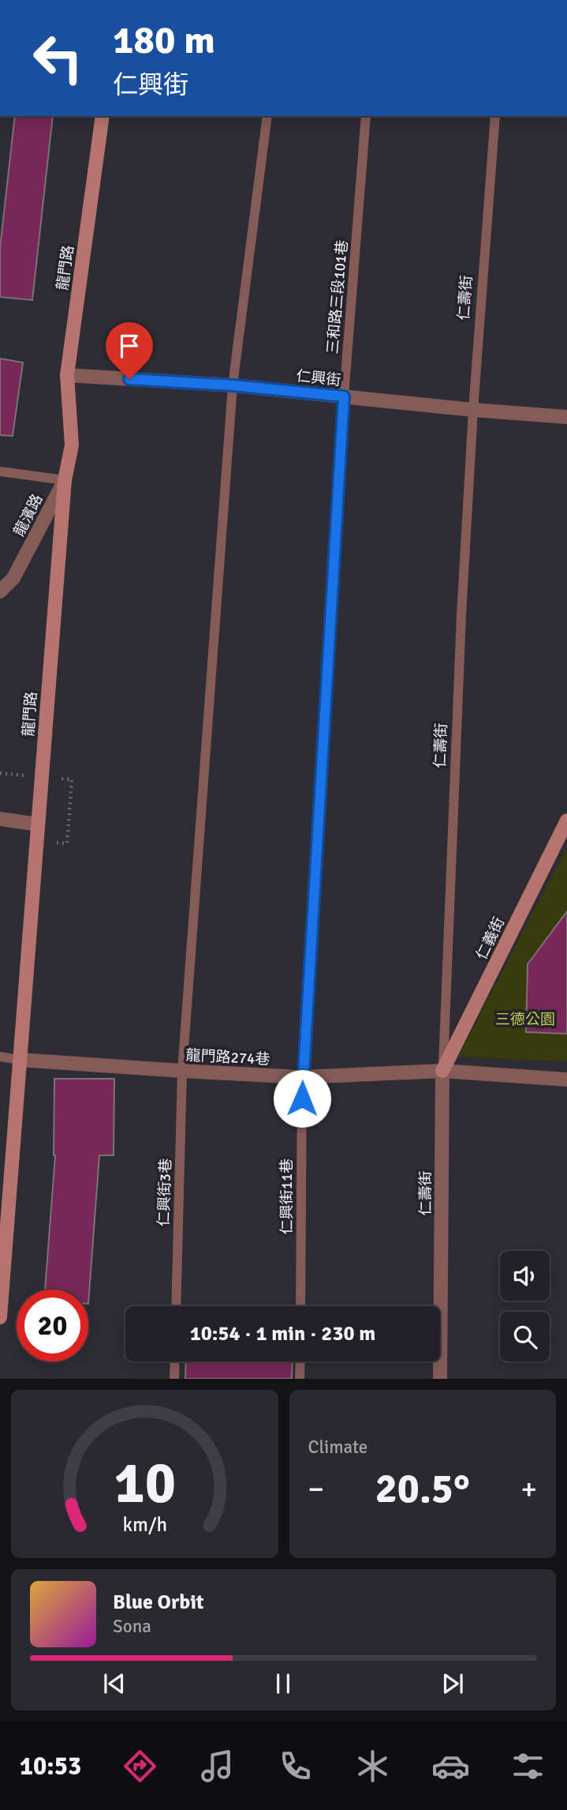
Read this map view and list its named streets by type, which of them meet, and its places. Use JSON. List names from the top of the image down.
{
  "streets": {
    "street": [
      "龍門路",
      "仁壽街",
      "仁興街",
      "龍濱路",
      "仁義街",
      "龍門路274巷"
    ],
    "lane": ["三和路三段101巷", "仁興街3巷", "仁興街11巷"]
  },
  "crossings": [
    ["龍門路", "仁興街"],
    ["龍門路", "龍濱路"],
    ["龍門路", "龍門路274巷"],
    ["三和路三段101巷", "仁興街"],
    ["三和路三段101巷", "龍門路274巷"],
    ["三和路三段101巷", "仁興街11巷"],
    ["仁壽街", "仁興街"],
    ["仁壽街", "仁義街"],
    ["仁壽街", "龍門路274巷"],
    ["仁興街", "仁興街3巷"],
    ["仁義街", "龍門路274巷"],
    ["龍門路274巷", "仁興街3巷"],
    ["龍門路274巷", "仁興街11巷"]
  ],
  "parks": ["三德公園"],
  "page": {
    "turn": ["180 m", "仁興街"],
    "limit": "20",
    "trip": "10:54 · 1 min · 230 m",
    "tile": "Climate",
    "heat": ["−", "20.5°", "+"],
    "song": ["Blue Orbit", "Sona"],
    "tabs": "10:53",
    "gauge": ["10", "km/h"]
  }
}
